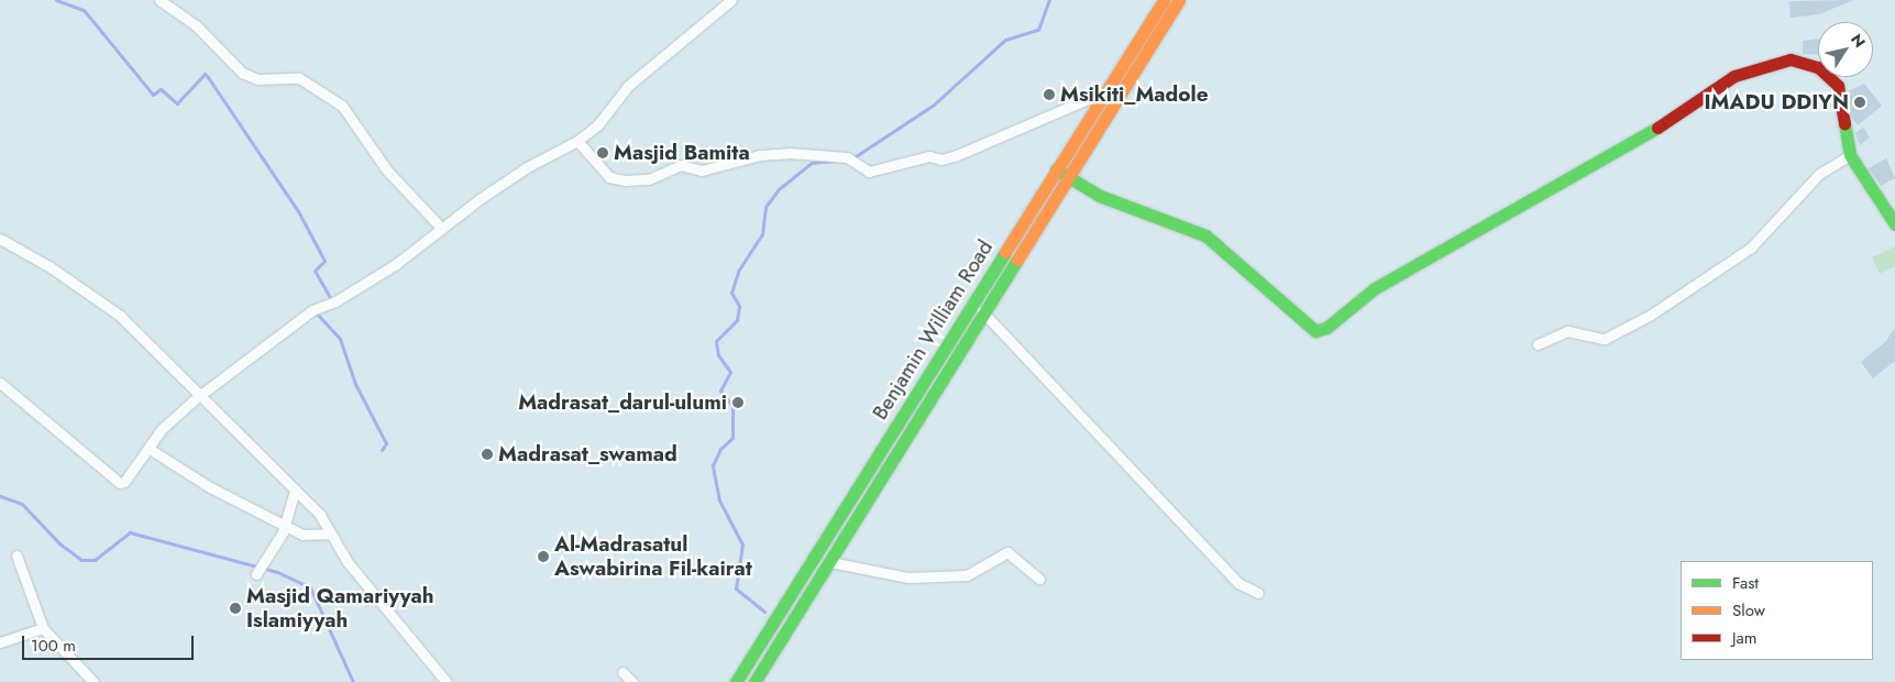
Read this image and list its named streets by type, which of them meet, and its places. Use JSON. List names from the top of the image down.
{
  "streets": {
    "main road": ["Benjamin William Road"]
  },
  "places": [
    "Msikiti_Madole",
    "IMADU DDIYN",
    "Masjid Bamita",
    "Madrasat_darul-ulumi",
    "Madrasat_swamad",
    "Al-Madrasatul Aswabirina Fil-kairat",
    "Masjid Qamariyyah Islamiyyah"
  ],
  "legend": ["Fast", "Slow", "Jam"],
  "scale_bar": "100 m",
  "north": "top right"
}
